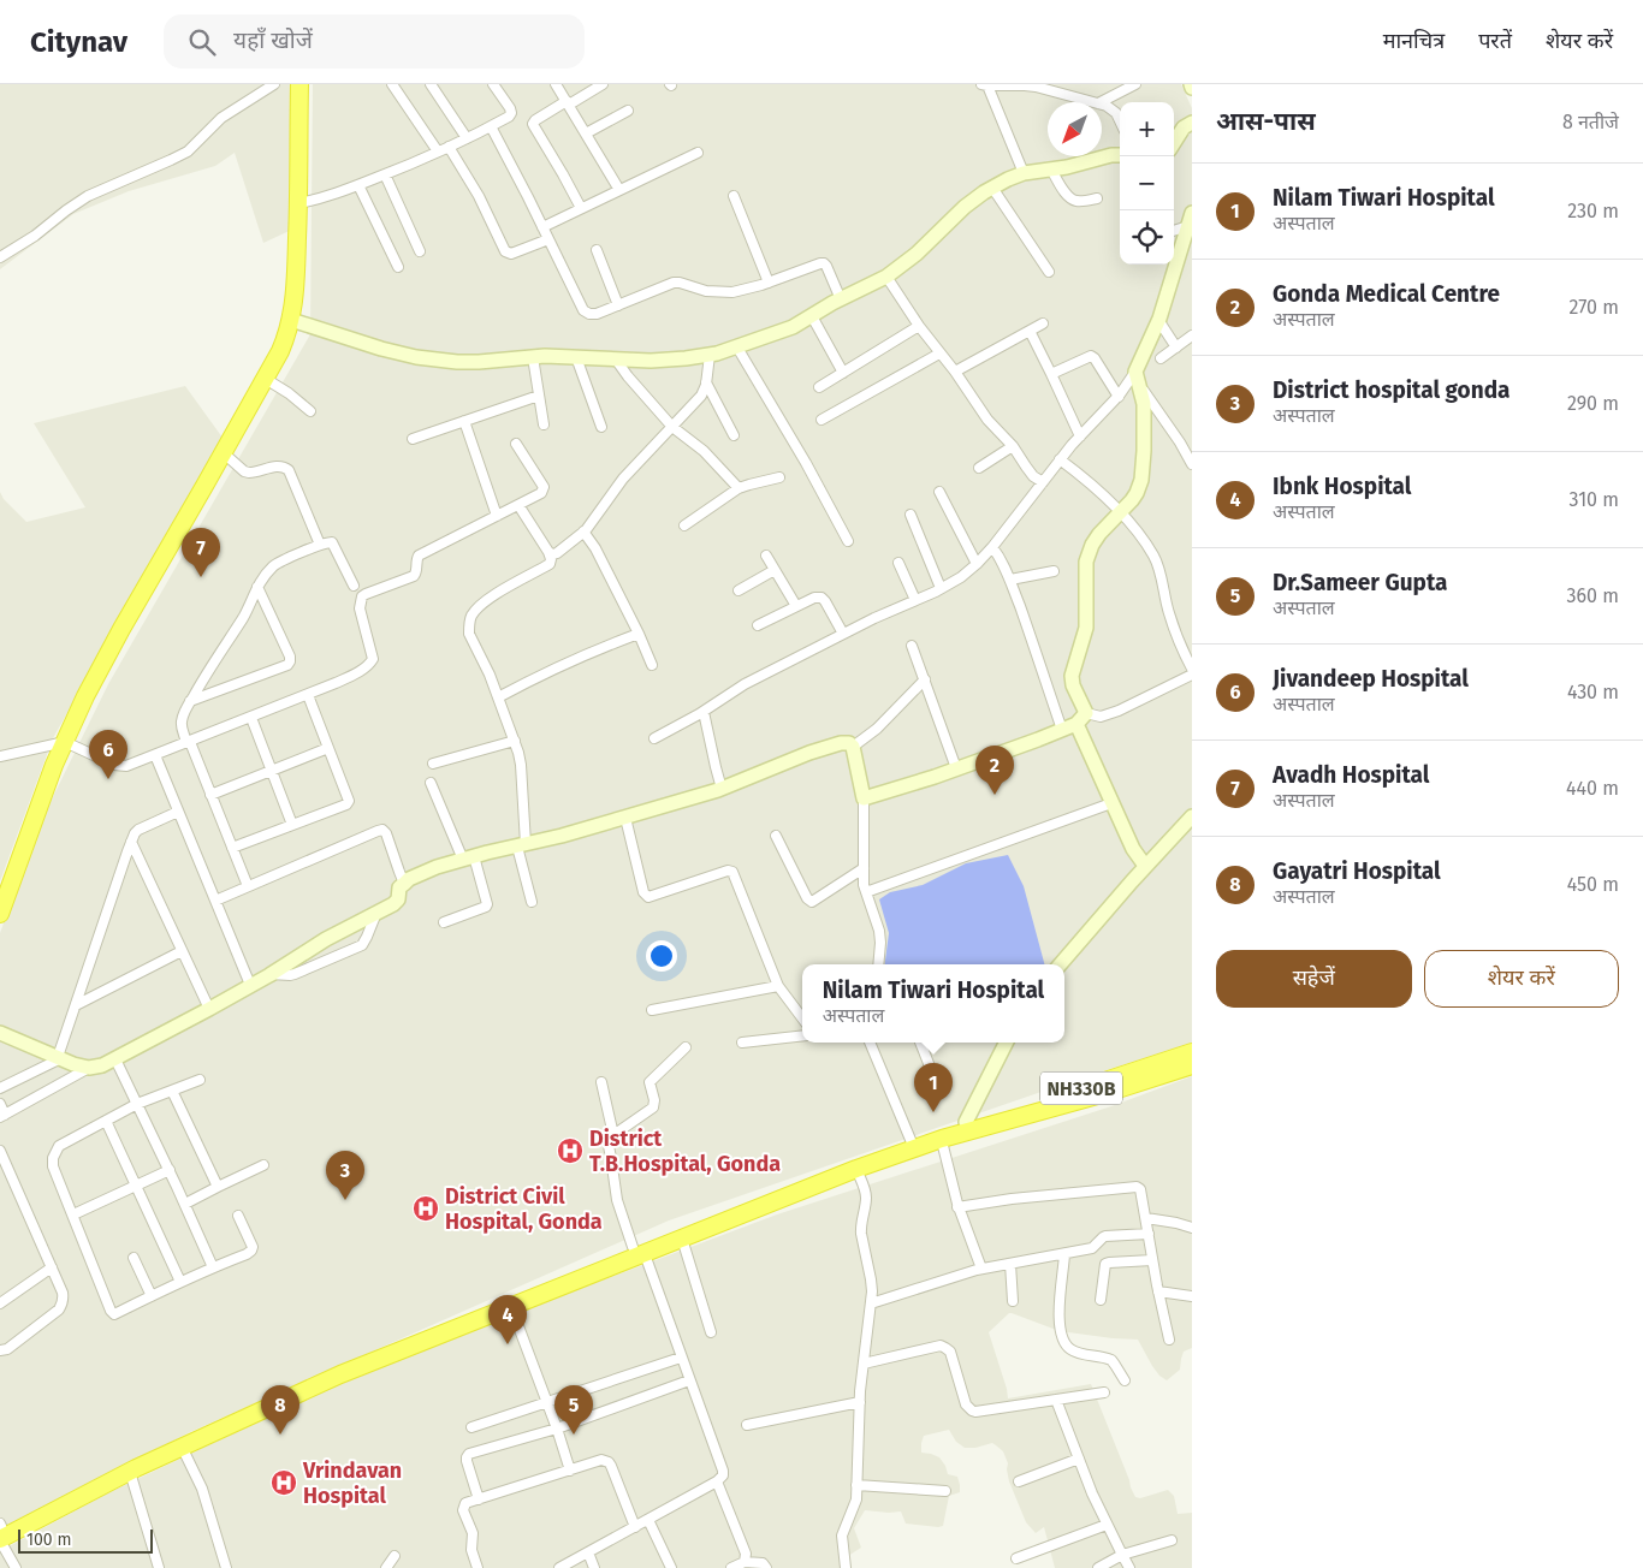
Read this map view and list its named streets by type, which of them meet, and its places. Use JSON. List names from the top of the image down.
{
  "streets": {
    "highway": ["NH330B"]
  },
  "places": {
    "hospital": ["District T.B.Hospital, Gonda", "District Civil Hospital, Gonda", "Vrindavan Hospital"]
  },
  "scale_bar": "100 m",
  "north": "bottom left",
  "page": {
    "header": "Citynav",
    "search": "यहाँ खोजें",
    "nav": ["मानचित्र", "परतें", "शेयर करें"],
    "heading": ["आस-पास", "8 नतीजे"],
    "map_buttons": ["+", "−"],
    "list": [
      {
        "mark": "1",
        "name": "Nilam Tiwari Hospital",
        "note": "अस्पताल",
        "value": "230 m"
      },
      {
        "mark": "2",
        "name": "Gonda Medical Centre",
        "note": "अस्पताल",
        "value": "270 m"
      },
      {
        "mark": "3",
        "name": "District hospital gonda",
        "note": "अस्पताल",
        "value": "290 m"
      },
      {
        "mark": "4",
        "name": "Ibnk Hospital",
        "note": "अस्पताल",
        "value": "310 m"
      },
      {
        "mark": "5",
        "name": "Dr.Sameer Gupta",
        "note": "अस्पताल",
        "value": "360 m"
      },
      {
        "mark": "6",
        "name": "Jivandeep Hospital",
        "note": "अस्पताल",
        "value": "430 m"
      },
      {
        "mark": "7",
        "name": "Avadh Hospital",
        "note": "अस्पताल",
        "value": "440 m"
      },
      {
        "mark": "8",
        "name": "Gayatri Hospital",
        "note": "अस्पताल",
        "value": "450 m"
      }
    ],
    "pins": [
      "7",
      "6",
      "2",
      "1",
      "3",
      "4",
      "5",
      "8"
    ],
    "buttons": ["सहेजें", "शेयर करें"],
    "popup": ["Nilam Tiwari Hospital", "अस्पताल"],
    "scale": "100 m"
  }
}
